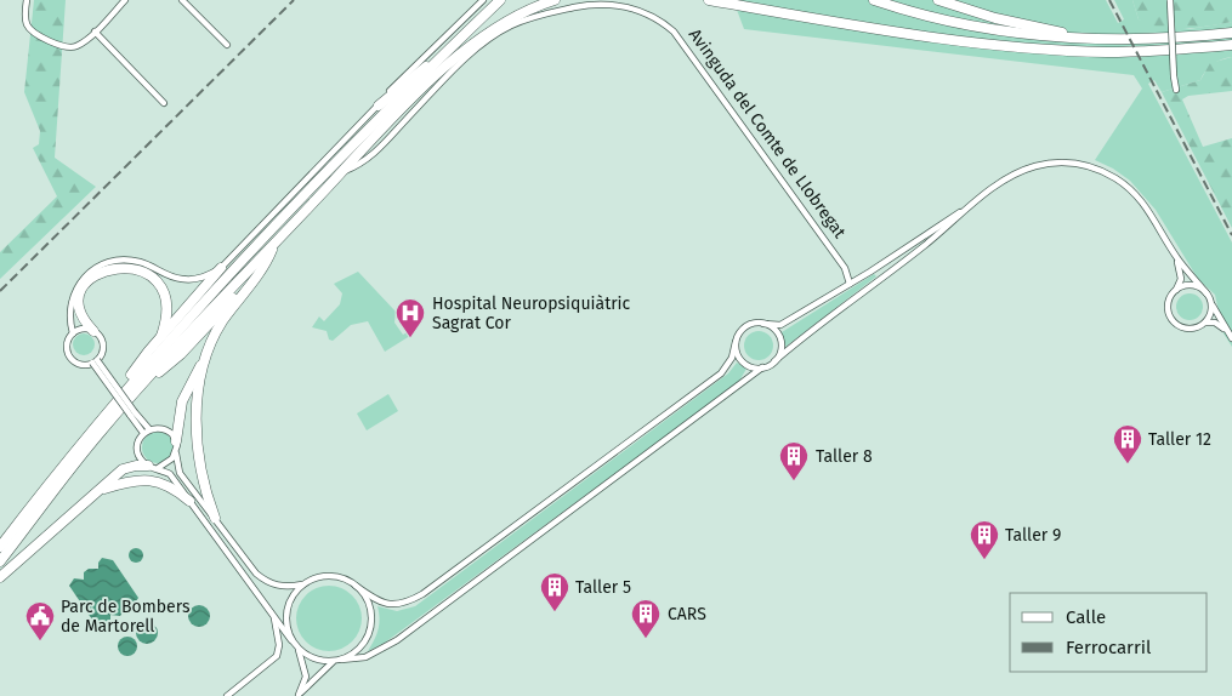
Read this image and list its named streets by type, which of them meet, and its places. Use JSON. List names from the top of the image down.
{
  "streets": {
    "street": ["Avinguda del Comte de Llobregat"]
  },
  "places": {
    "hospital": ["Hospital Neuropsiquiàtric Sagrat Cor"],
    "building": [
      "Taller 12",
      "Taller 8",
      "Taller 9",
      "Taller 5",
      "CARS"
    ],
    "public building": ["Parc de Bombers de Martorell"]
  },
  "legend": ["Calle", "Ferrocarril"]
}
